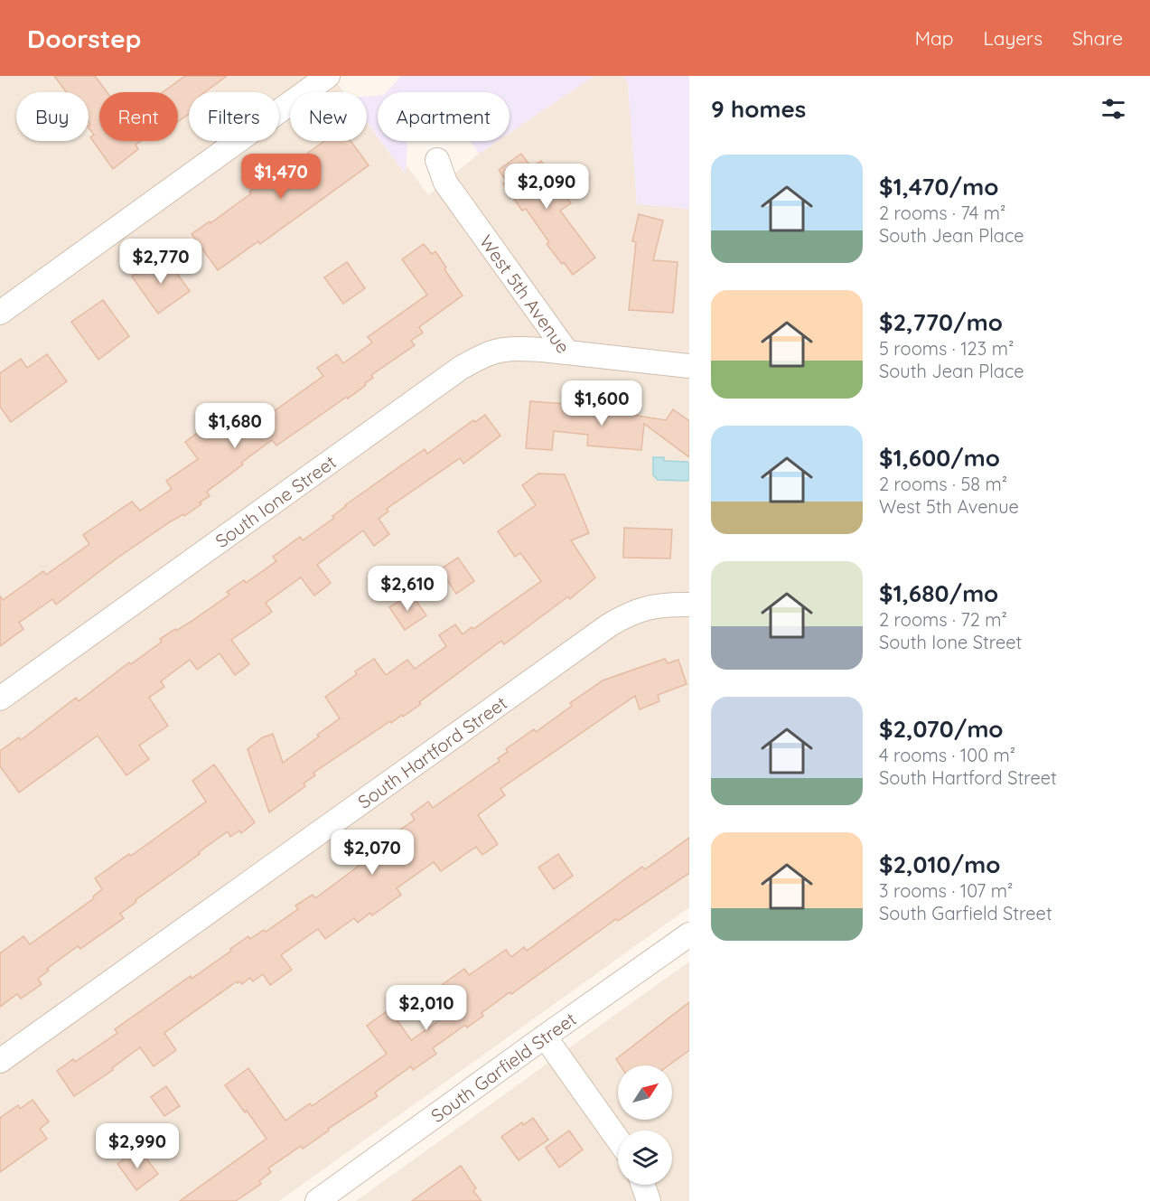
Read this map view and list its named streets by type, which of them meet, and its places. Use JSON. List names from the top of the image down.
{
  "streets": {
    "street": [
      "West 5th Avenue",
      "South Ione Street",
      "South Hartford Street",
      "South Garfield Street"
    ]
  },
  "crossings": [
    ["West 5th Avenue", "South Ione Street"]
  ],
  "north": "top right",
  "page": {
    "header": "Doorstep",
    "nav": ["Map", "Layers", "Share"],
    "heading": "9 homes",
    "chip": [
      "Buy",
      "Rent",
      "Filters",
      "New",
      "Apartment"
    ],
    "list": [
      {
        "name": "$1,470/mo",
        "note": "2 rooms · 74 m² · South Jean Place"
      },
      {
        "name": "$2,770/mo",
        "note": "5 rooms · 123 m² · South Jean Place"
      },
      {
        "name": "$1,600/mo",
        "note": "2 rooms · 58 m² · West 5th Avenue"
      },
      {
        "name": "$1,680/mo",
        "note": "2 rooms · 72 m² · South Ione Street"
      },
      {
        "name": "$2,070/mo",
        "note": "4 rooms · 100 m² · South Hartford Street"
      },
      {
        "name": "$2,010/mo",
        "note": "3 rooms · 107 m² · South Garfield Street"
      }
    ],
    "price": [
      "$1,470",
      "$2,090",
      "$2,770",
      "$1,600",
      "$1,680",
      "$2,610",
      "$2,070",
      "$2,010",
      "$2,990"
    ]
  }
}
